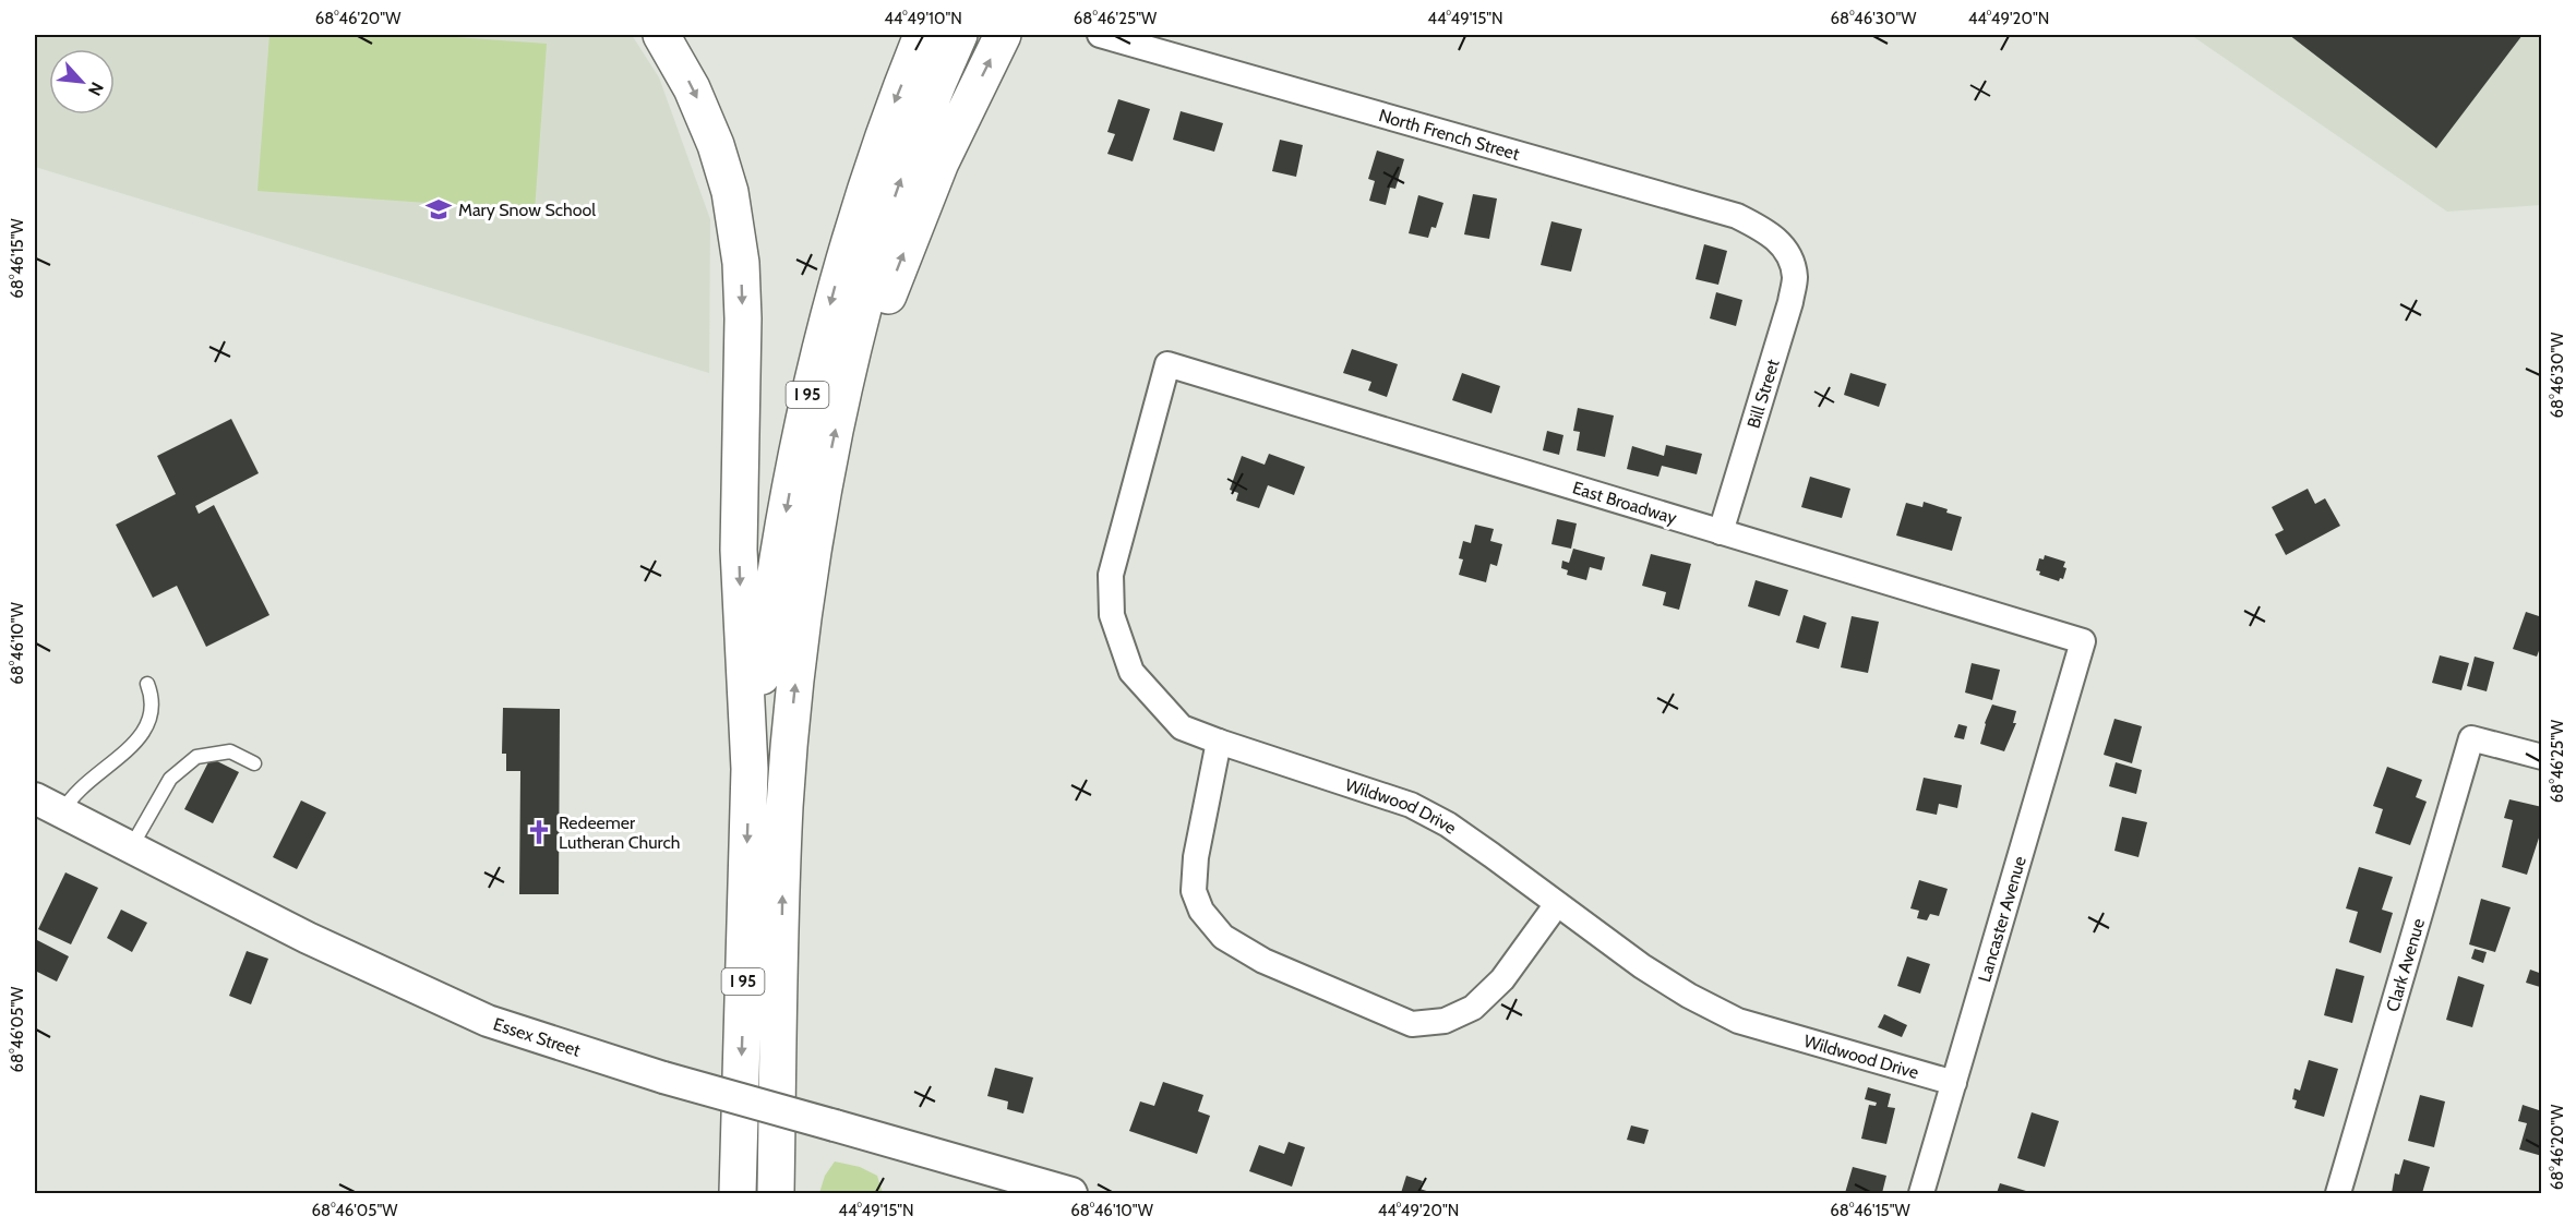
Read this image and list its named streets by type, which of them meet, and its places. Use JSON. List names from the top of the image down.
{
  "streets": {
    "highway": ["I 95"],
    "street": [
      "North French Street",
      "Bill Street",
      "East Broadway",
      "Wildwood Drive",
      "Lancaster Avenue",
      "Clark Avenue",
      "Essex Street"
    ]
  },
  "crossings": [
    ["North French Street", "Bill Street"],
    ["Bill Street", "East Broadway"],
    ["East Broadway", "Wildwood Drive"],
    ["East Broadway", "Lancaster Avenue"],
    ["Wildwood Drive", "Lancaster Avenue"]
  ],
  "places": {
    "school or university": ["Mary Snow School"],
    "church": ["Redeemer Lutheran Church"]
  },
  "north": "bottom right",
  "coordinates": [
    "68°46'20\"W",
    "44°49'10\"N",
    "68°46'25\"W",
    "44°49'15\"N",
    "68°46'30\"W",
    "44°49'20\"N",
    "68°46'15\"W",
    "68°46'10\"W",
    "68°46'05\"W"
  ]
}
